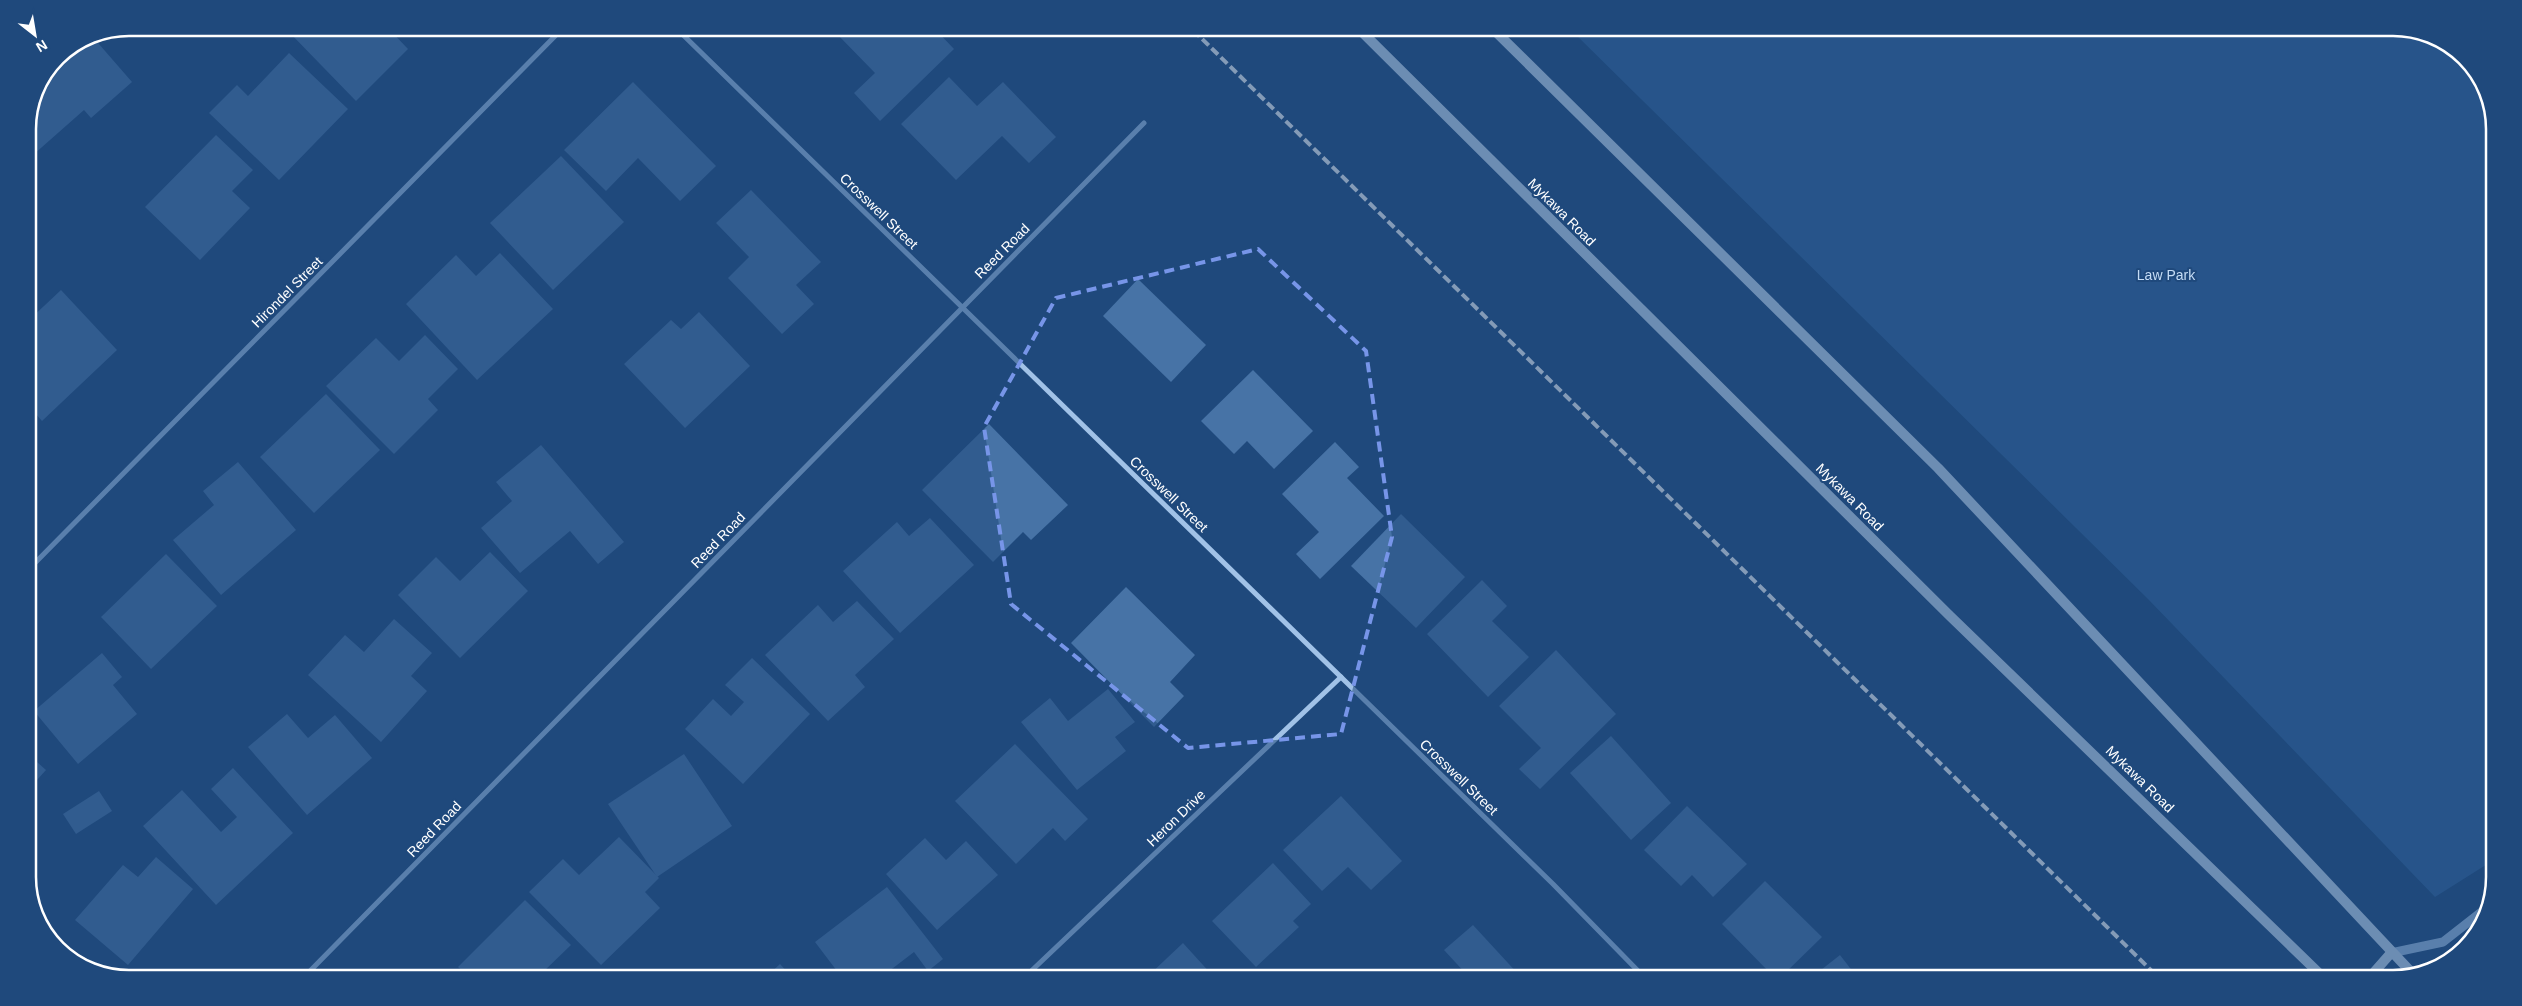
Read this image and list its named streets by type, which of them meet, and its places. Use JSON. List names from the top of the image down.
{
  "streets": {
    "main road": ["Mykawa Road"],
    "street": [
      "Crosswell Street",
      "Reed Road",
      "Hirondel Street",
      "Heron Drive"
    ]
  },
  "crossings": [
    ["Crosswell Street", "Reed Road"],
    ["Crosswell Street", "Heron Drive"]
  ],
  "parks": ["Law Park"],
  "north": "bottom right"
}
